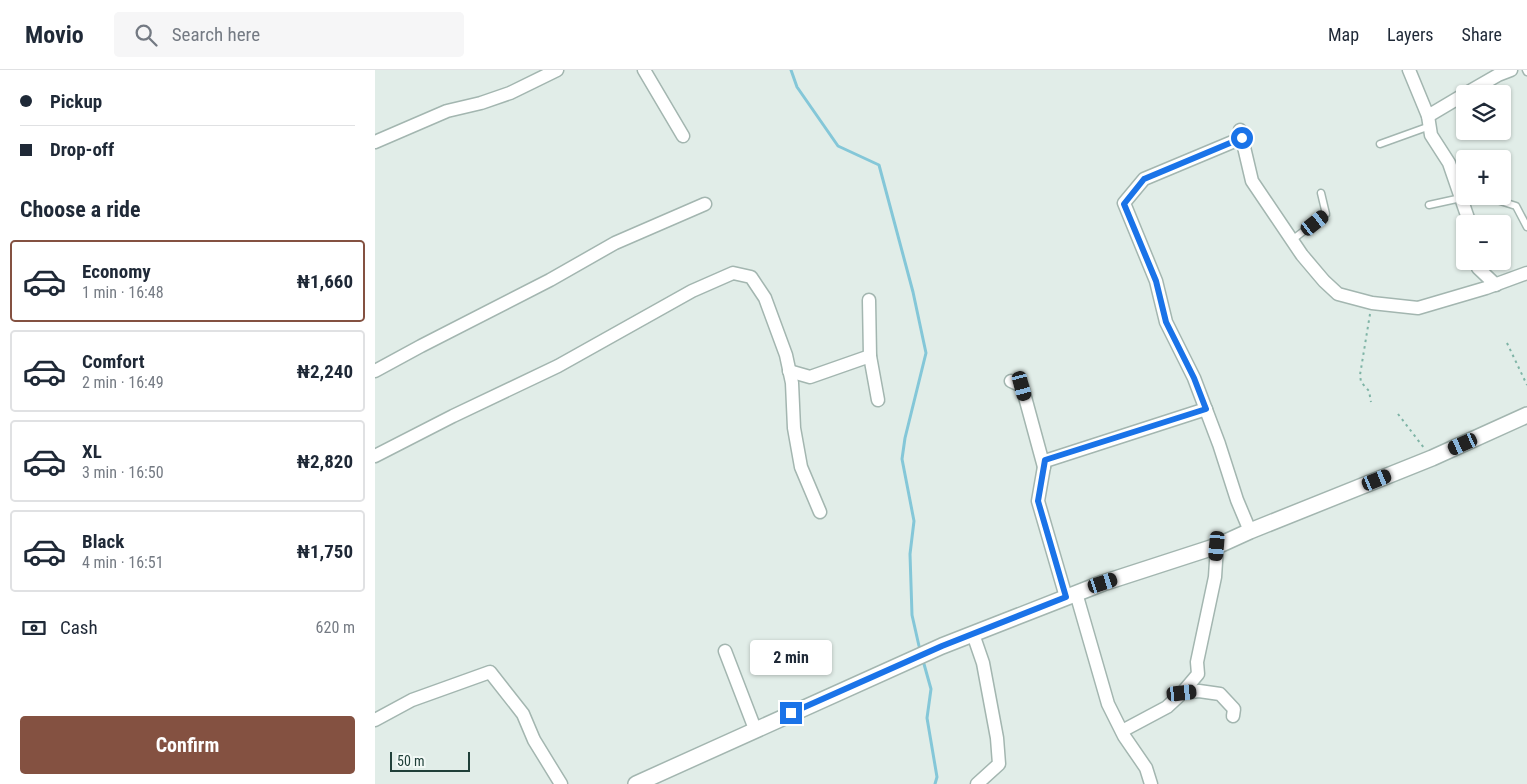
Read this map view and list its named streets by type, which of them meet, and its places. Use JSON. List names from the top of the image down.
{
  "scale_bar": "50 m",
  "page": {
    "header": "Movio",
    "search": "Search here",
    "nav": ["Map", "Layers", "Share"],
    "banner": ["Pickup", "Drop-off"],
    "map_buttons": ["+", "−"],
    "heading": "Choose a ride",
    "list": [
      {
        "name": "Economy",
        "note": "1 min · 16:48",
        "value": "₦1,660"
      },
      {
        "name": "Comfort",
        "note": "2 min · 16:49",
        "value": "₦2,240"
      },
      {
        "name": "XL",
        "note": "3 min · 16:50",
        "value": "₦2,820"
      },
      {
        "name": "Black",
        "note": "4 min · 16:51",
        "value": "₦1,750"
      }
    ],
    "pay": ["Cash", "620 m"],
    "bubble": "2 min",
    "buttons": "Confirm",
    "scale": "50 m"
  }
}
